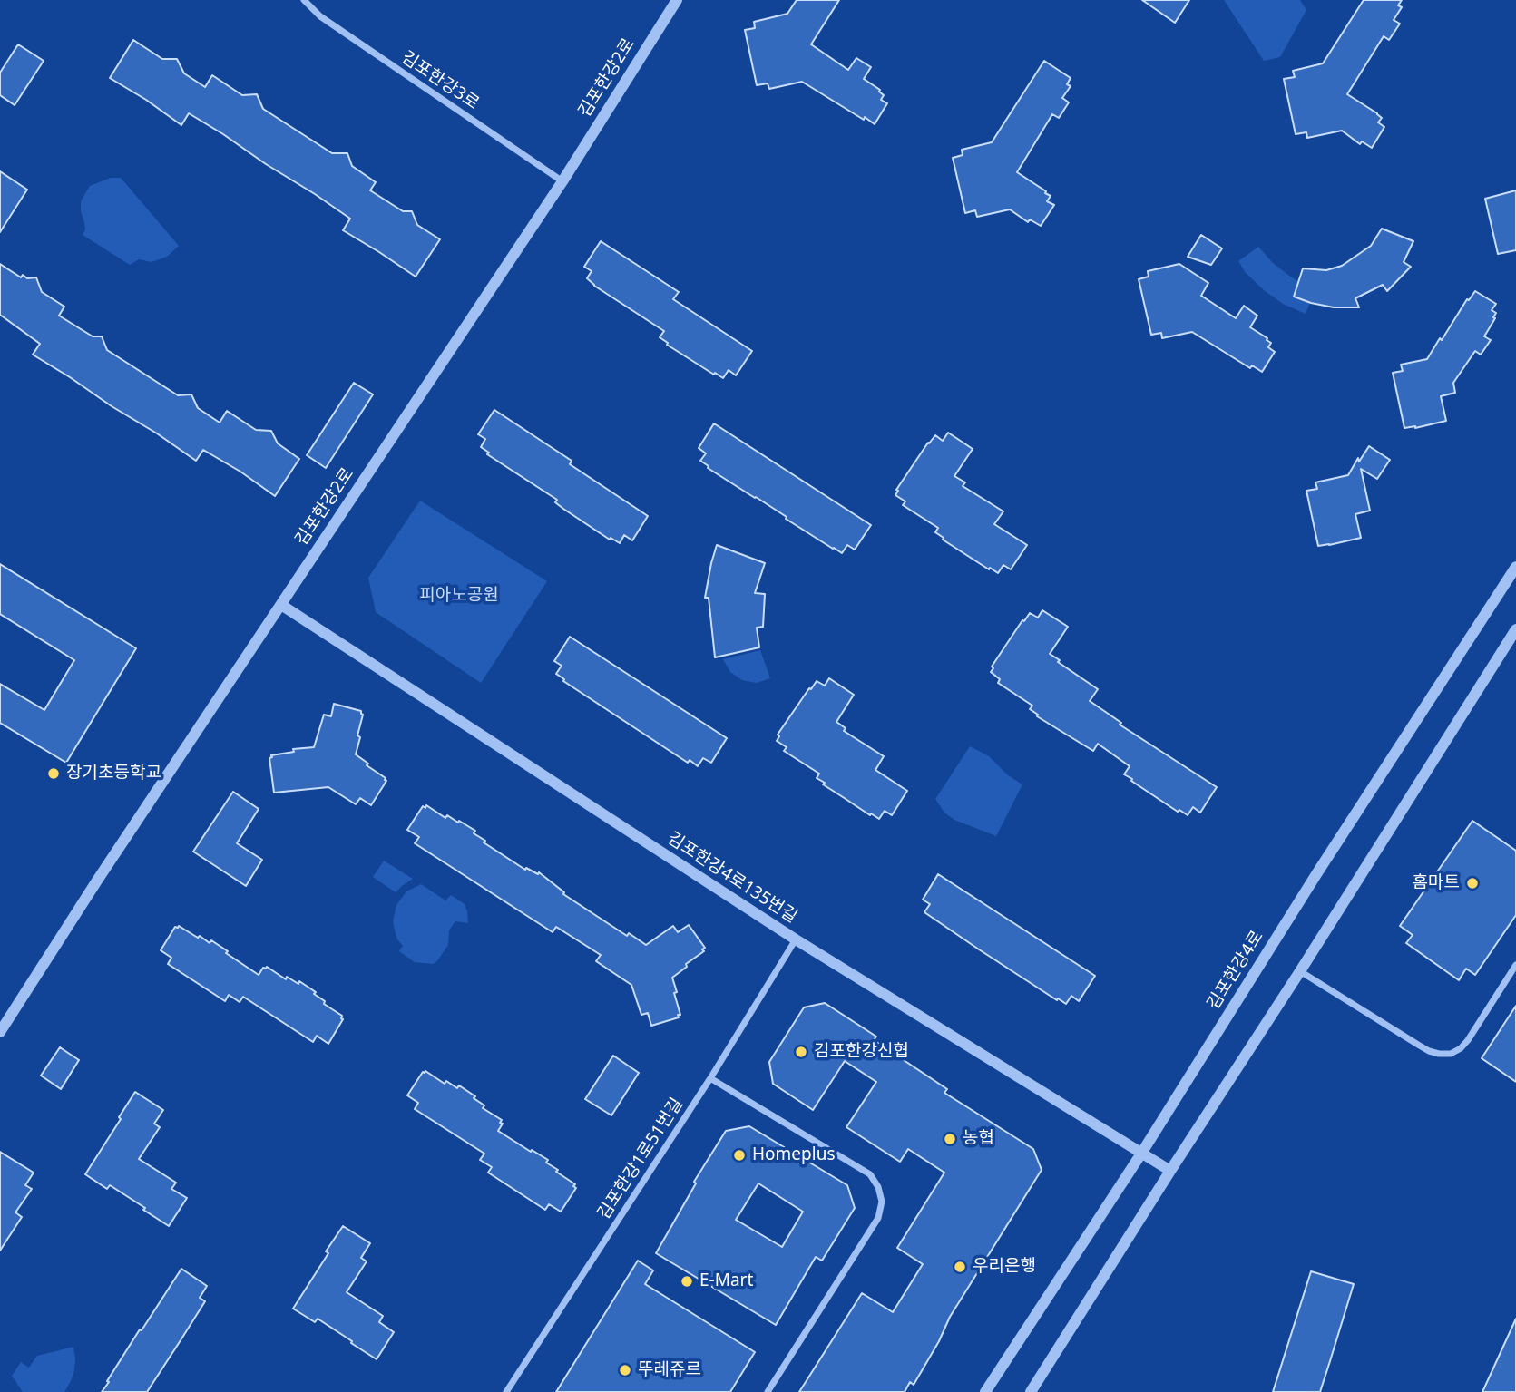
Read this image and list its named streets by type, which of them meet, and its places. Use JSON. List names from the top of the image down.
{
  "streets": {
    "street": [
      "김포한강2로",
      "김포한강3로",
      "김포한강4로135번길",
      "김포한강4로",
      "김포한강1로51번길"
    ]
  },
  "crossings": [
    ["김포한강2로", "김포한강3로"],
    ["김포한강2로", "김포한강4로135번길"],
    ["김포한강4로135번길", "김포한강4로"],
    ["김포한강4로135번길", "김포한강1로51번길"]
  ],
  "parks": ["피아노공원"],
  "places": [
    "장기초등학교",
    "홈마트",
    "김포한강신협",
    "농협",
    "Homeplus",
    "우리은행",
    "E-Mart",
    "뚜레쥬르"
  ]
}
